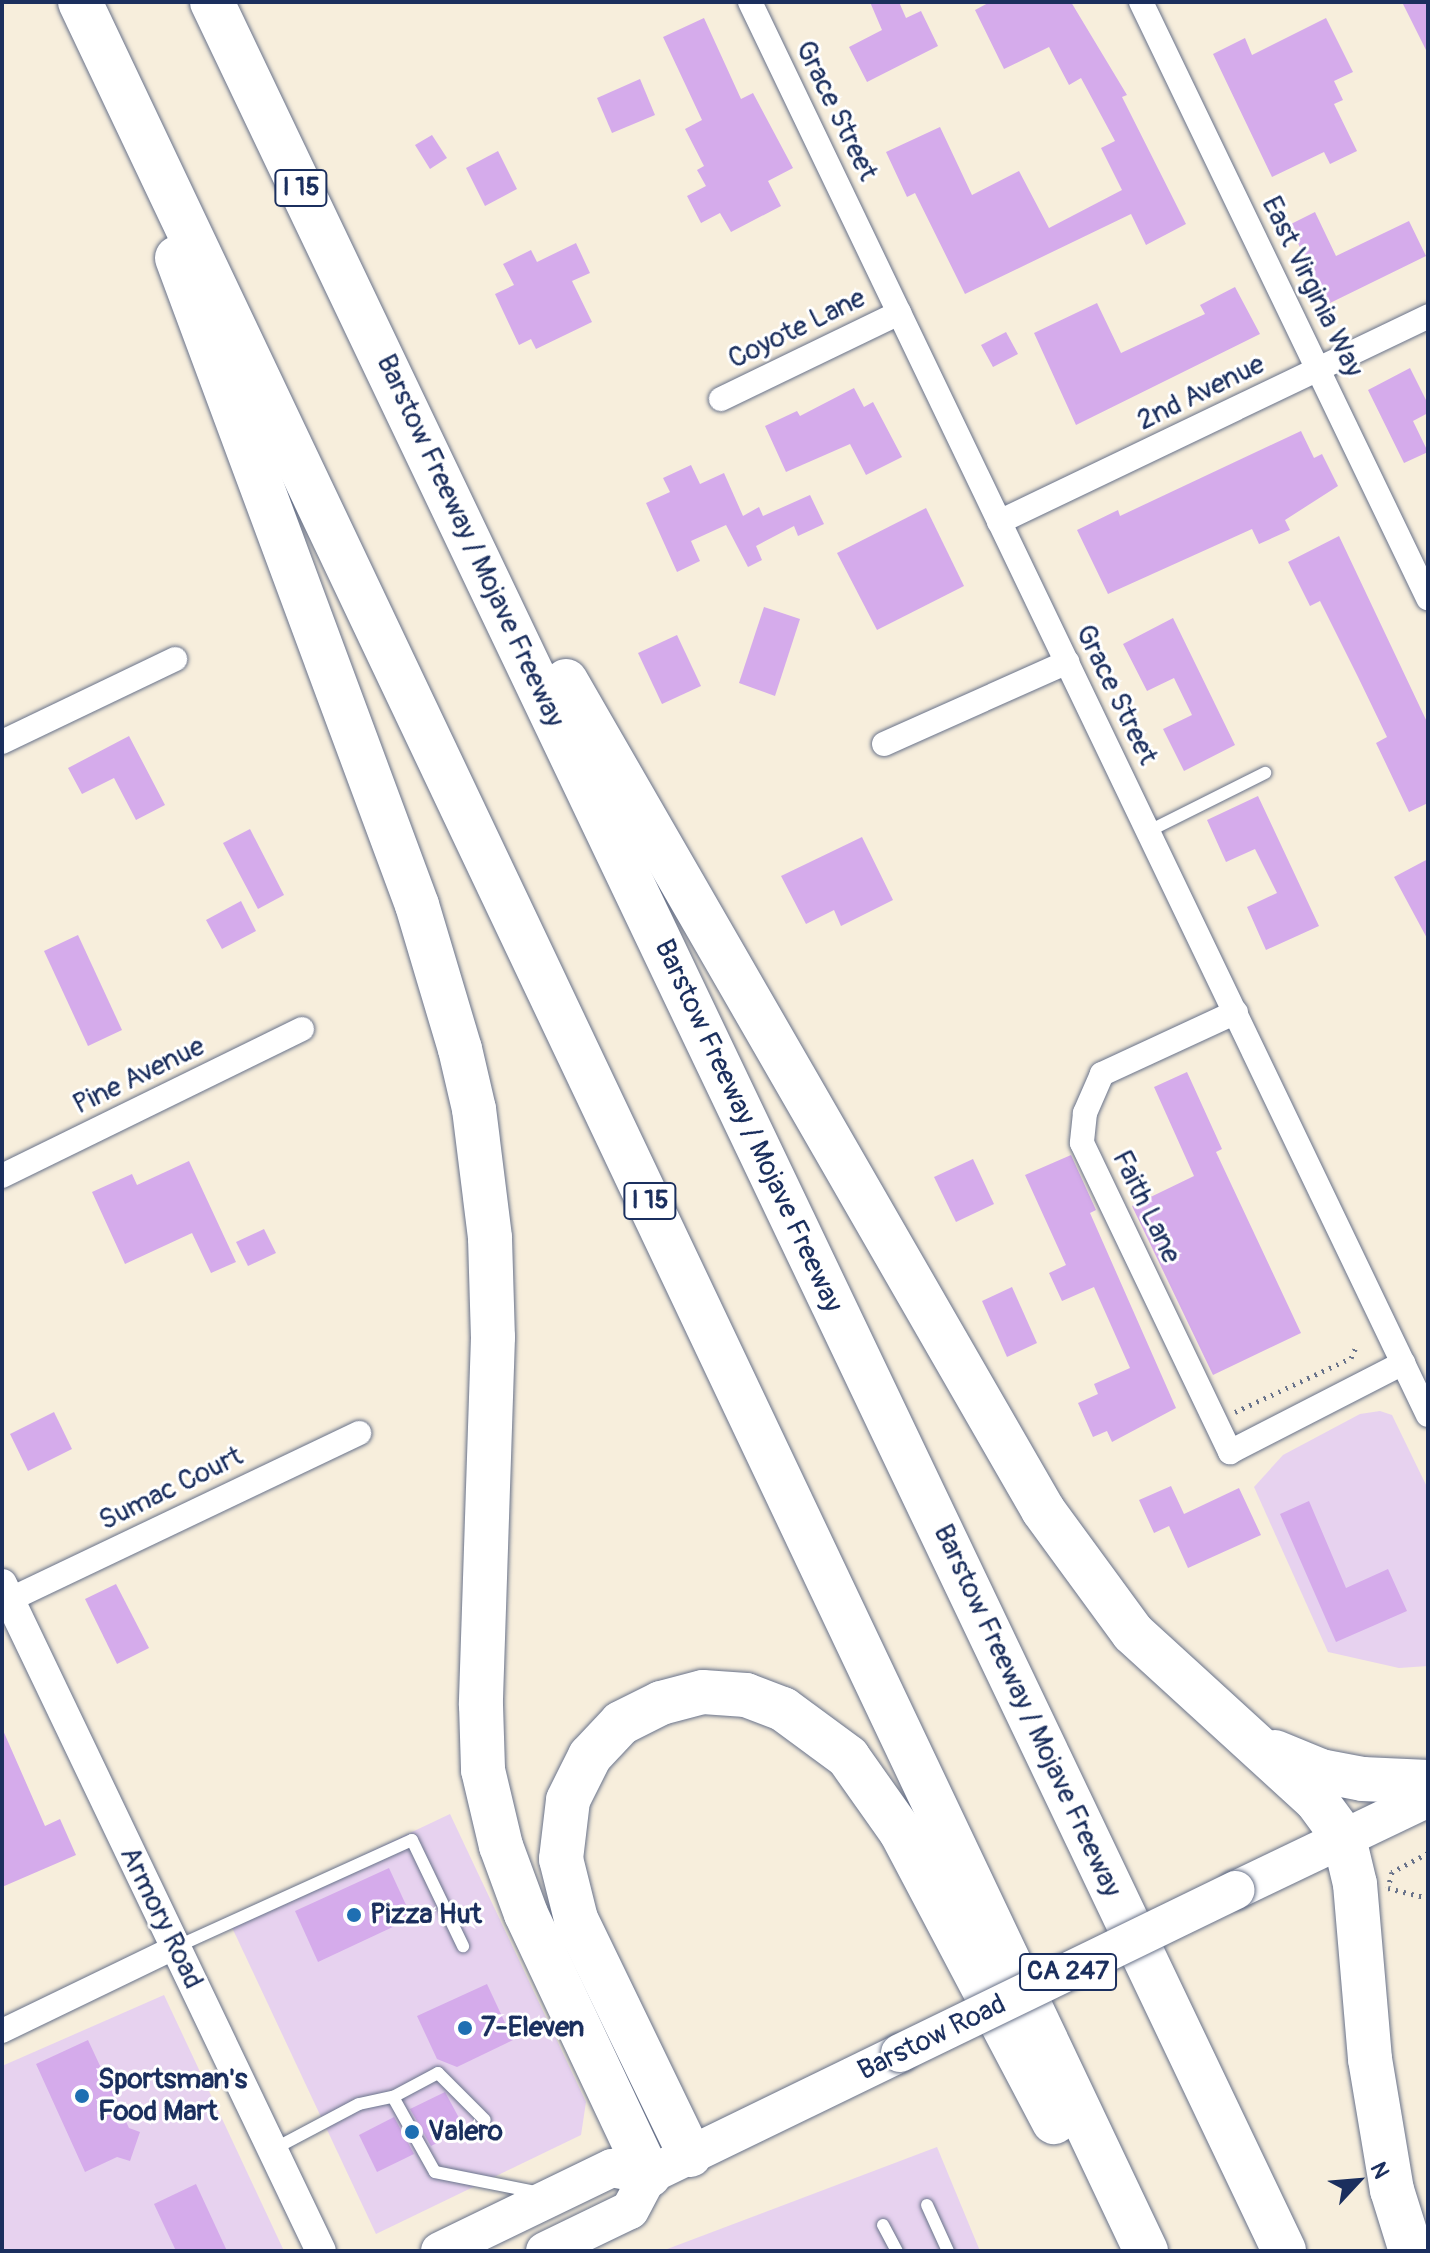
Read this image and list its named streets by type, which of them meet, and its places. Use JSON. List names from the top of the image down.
{
  "streets": {
    "highway": ["I 15", "Barstow Freeway / Mojave Freeway"],
    "main road": ["CA 247", "Barstow Road"],
    "street": [
      "Grace Street",
      "East Virginia Way",
      "Coyote Lane",
      "2nd Avenue",
      "Pine Avenue",
      "Faith Lane",
      "Sumac Court",
      "Armory Road"
    ]
  },
  "crossings": [
    ["Grace Street", "Coyote Lane"],
    ["Grace Street", "2nd Avenue"],
    ["Grace Street", "Faith Lane"],
    ["East Virginia Way", "2nd Avenue"],
    ["Sumac Court", "Armory Road"]
  ],
  "places": [
    "Pizza Hut",
    "7-Eleven",
    "Sportsman's Food Mart",
    "Valero"
  ],
  "north": "top right"
}
